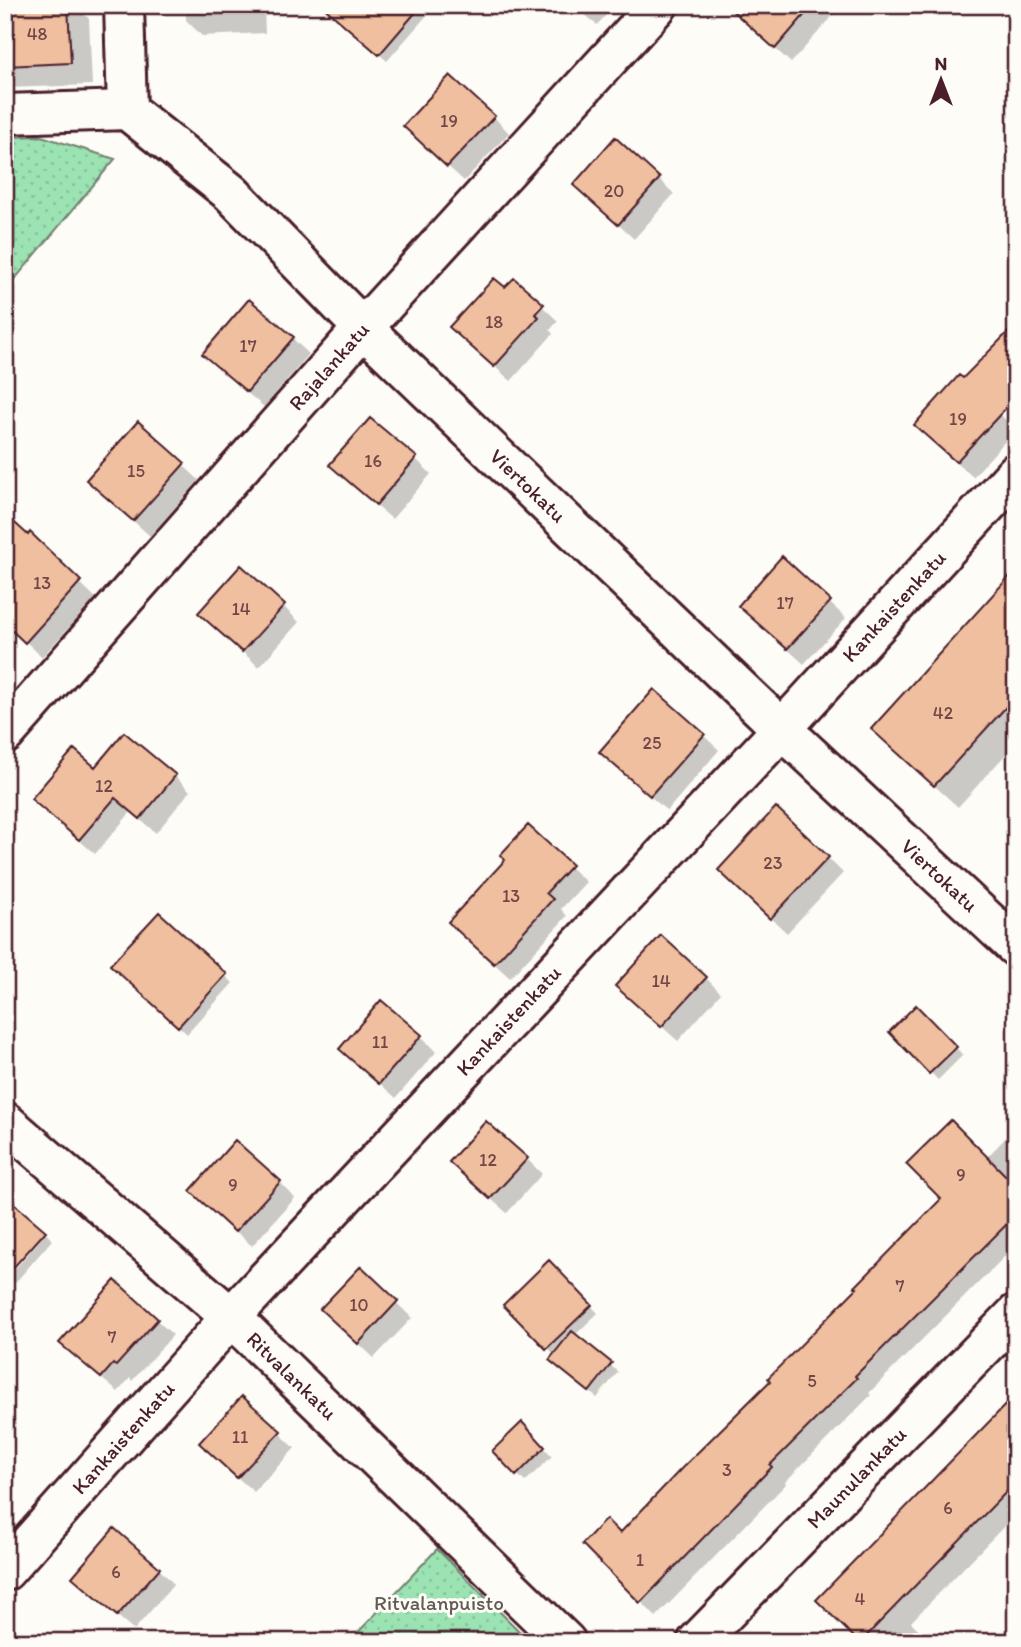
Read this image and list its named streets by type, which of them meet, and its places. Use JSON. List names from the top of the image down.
{
  "streets": {
    "street": [
      "Rajalankatu",
      "Viertokatu",
      "Kankaistenkatu",
      "Ritvalankatu",
      "Maunulankatu"
    ]
  },
  "crossings": [
    ["Rajalankatu", "Viertokatu"],
    ["Viertokatu", "Kankaistenkatu"],
    ["Kankaistenkatu", "Ritvalankatu"]
  ],
  "parks": ["Ritvalanpuisto"],
  "house_numbers": [
    "48",
    "19",
    "20",
    "18",
    "17",
    "19",
    "16",
    "15",
    "13",
    "17",
    "14",
    "42",
    "25",
    "12",
    "23",
    "13",
    "14",
    "11",
    "12",
    "9",
    "9",
    "7",
    "10",
    "7",
    "5",
    "11",
    "3",
    "6",
    "1",
    "6",
    "4"
  ],
  "north": "top"
}
